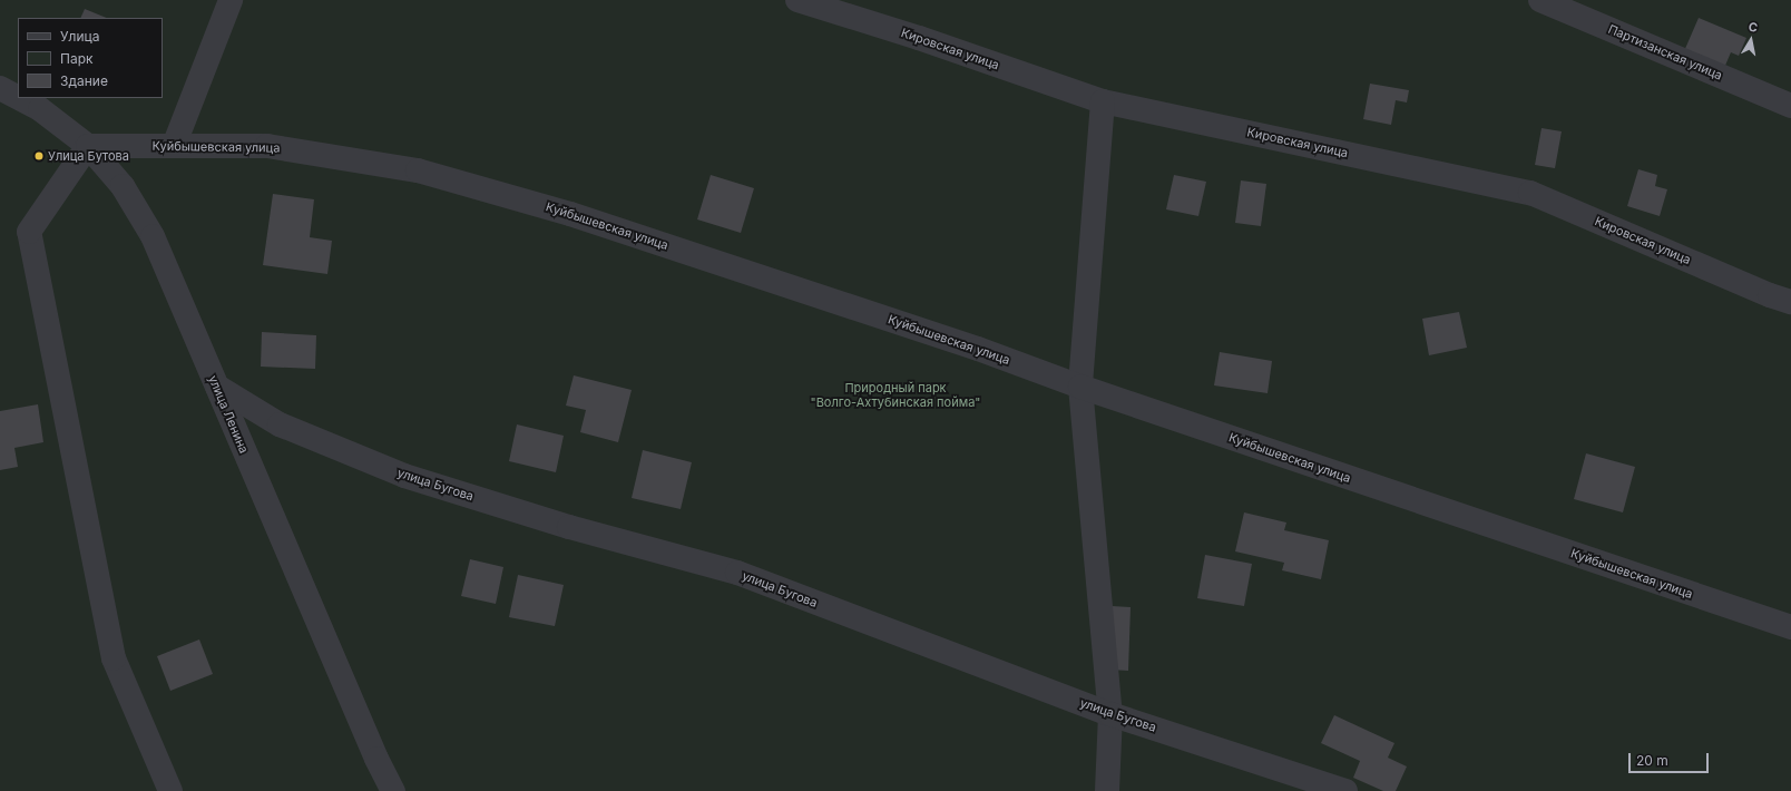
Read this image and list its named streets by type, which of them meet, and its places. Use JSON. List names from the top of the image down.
{
  "streets": {
    "street": [
      "Кировская улица",
      "Партизанская улица",
      "Куйбышевская улица",
      "улица Ленина",
      "улица Бугова"
    ]
  },
  "crossings": [
    ["Куйбышевская улица", "улица Ленина"],
    ["улица Ленина", "улица Бугова"]
  ],
  "parks": ["Природный парк \"Волго-Ахтубинская пойма\""],
  "places": ["Улица Бутова"],
  "legend": ["Улица", "Парк", "Здание"],
  "scale_bar": "20 m",
  "north": "top"
}
